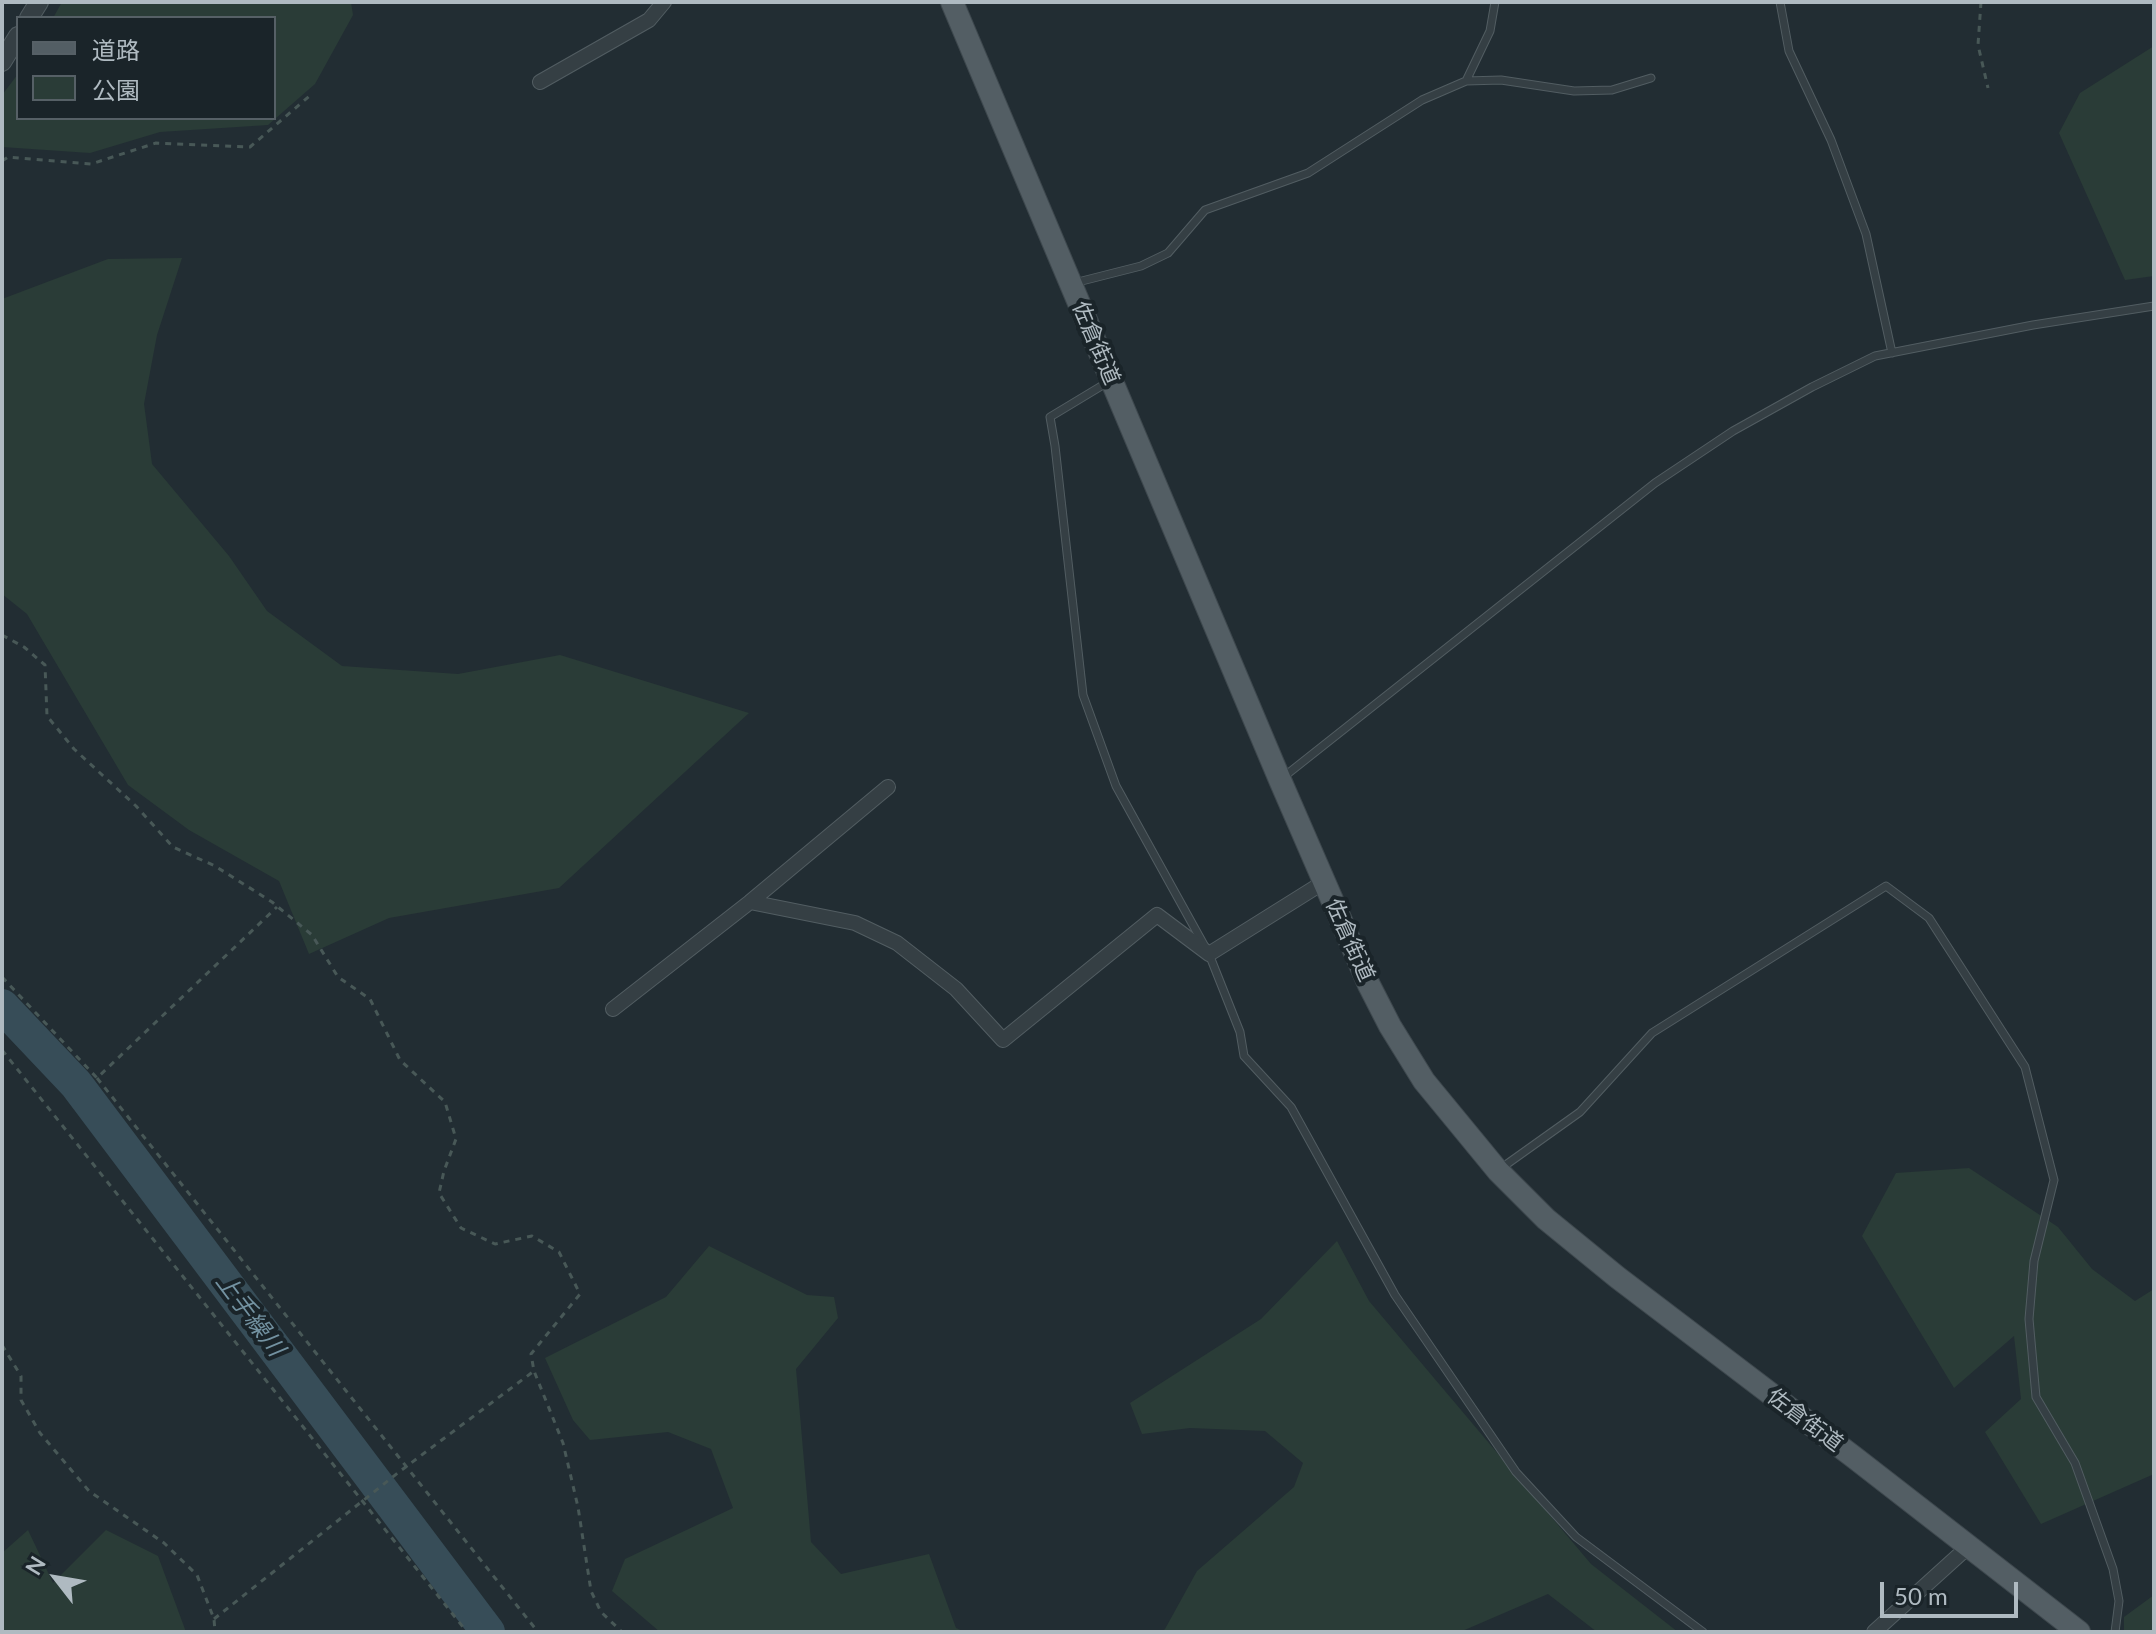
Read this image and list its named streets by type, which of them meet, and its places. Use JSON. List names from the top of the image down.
{
  "streets": {
    "main road": ["佐倉街道"]
  },
  "water": ["上手繰川"],
  "legend": ["道路", "公園"],
  "scale_bar": "50 m",
  "north": "top left"
}
